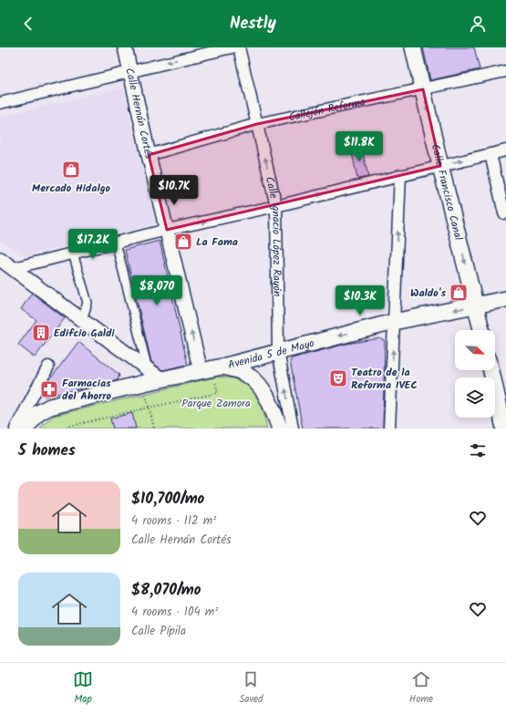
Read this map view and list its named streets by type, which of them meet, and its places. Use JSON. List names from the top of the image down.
{
  "streets": {
    "main road": ["Calle Francisco Canal", "Avenida 5 de Mayo"],
    "street": ["Callejón Reforma", "Calle Hernán Cortés", "Calle Ignacio López Rayón"]
  },
  "crossings": [
    ["Callejón Reforma", "Calle Hernán Cortés"],
    ["Callejón Reforma", "Calle Francisco Canal"],
    ["Callejón Reforma", "Calle Ignacio López Rayón"],
    ["Calle Hernán Cortés", "Avenida 5 de Mayo"],
    ["Calle Francisco Canal", "Avenida 5 de Mayo"],
    ["Calle Ignacio López Rayón", "Avenida 5 de Mayo"]
  ],
  "one_way": ["Calle Francisco Canal", "Calle Ignacio López Rayón", "Avenida 5 de Mayo"],
  "parks": ["Parque Zamora"],
  "places": {
    "shop": ["Mercado Hidalgo", "La Fama", "Waldo's"],
    "building": ["Edifcio Galdi"],
    "theatre": ["Teatro de la Reforma IVEC"],
    "pharmacy": ["Farmacias del Ahorro"]
  },
  "north": "bottom right",
  "page": {
    "header": "Nestly",
    "price": [
      "$11.8K",
      "$10.7K",
      "$17.2K",
      "$8,070",
      "$10.3K"
    ],
    "heading": "5 homes",
    "list": [
      {
        "name": "$10,700/mo",
        "note": "4 rooms · 112 m² · Calle Hernán Cortés"
      },
      {
        "name": "$8,070/mo",
        "note": "4 rooms · 104 m² · Calle Pípila"
      }
    ],
    "tabs": ["Map", "Saved", "Home"]
  }
}
